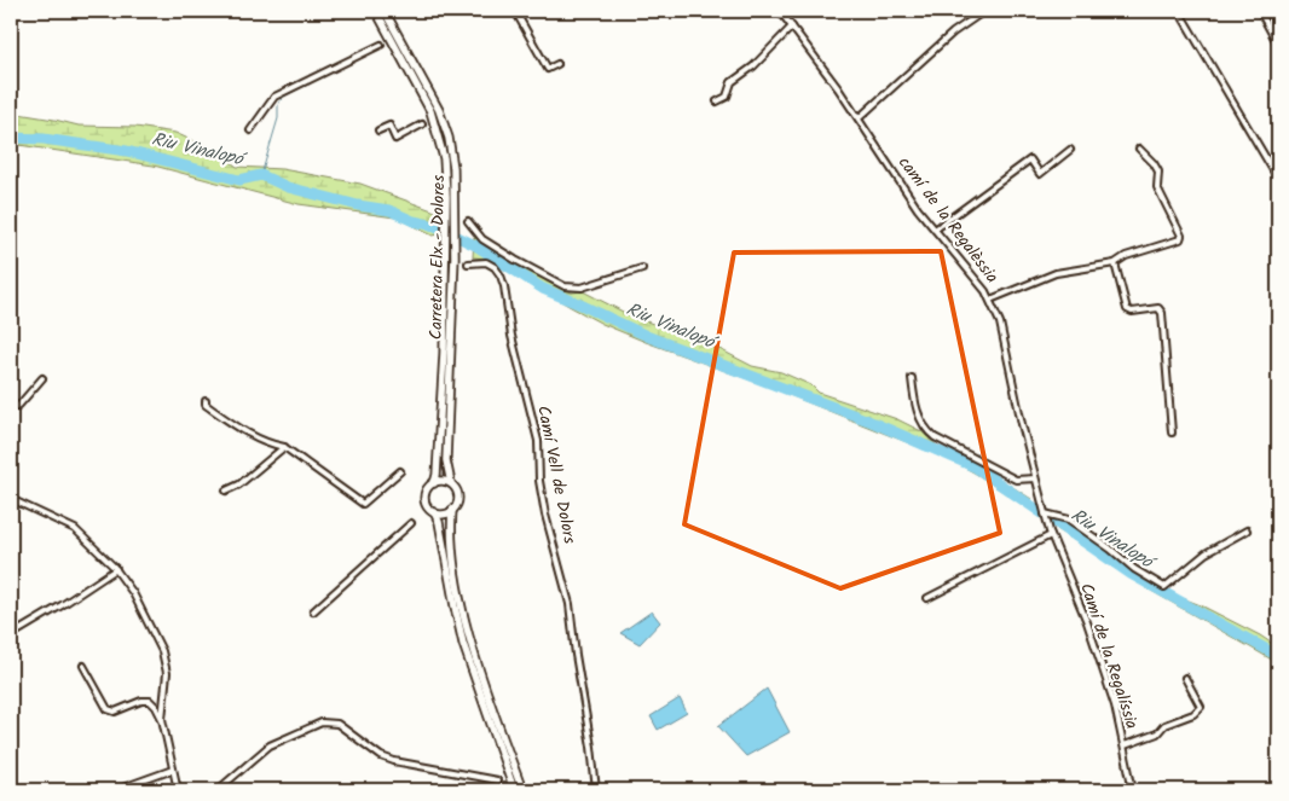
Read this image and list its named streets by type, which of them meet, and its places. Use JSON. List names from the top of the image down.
{
  "streets": {
    "main road": ["Carretera Elx - Dolores"],
    "street": ["camí de la Regalèssia", "Camí Vell de Dolors", "Camí de la Regalíssia"]
  },
  "crossings": [
    ["camí de la Regalèssia", "Camí de la Regalíssia"]
  ],
  "water": ["Riu Vinalopó"]
}
